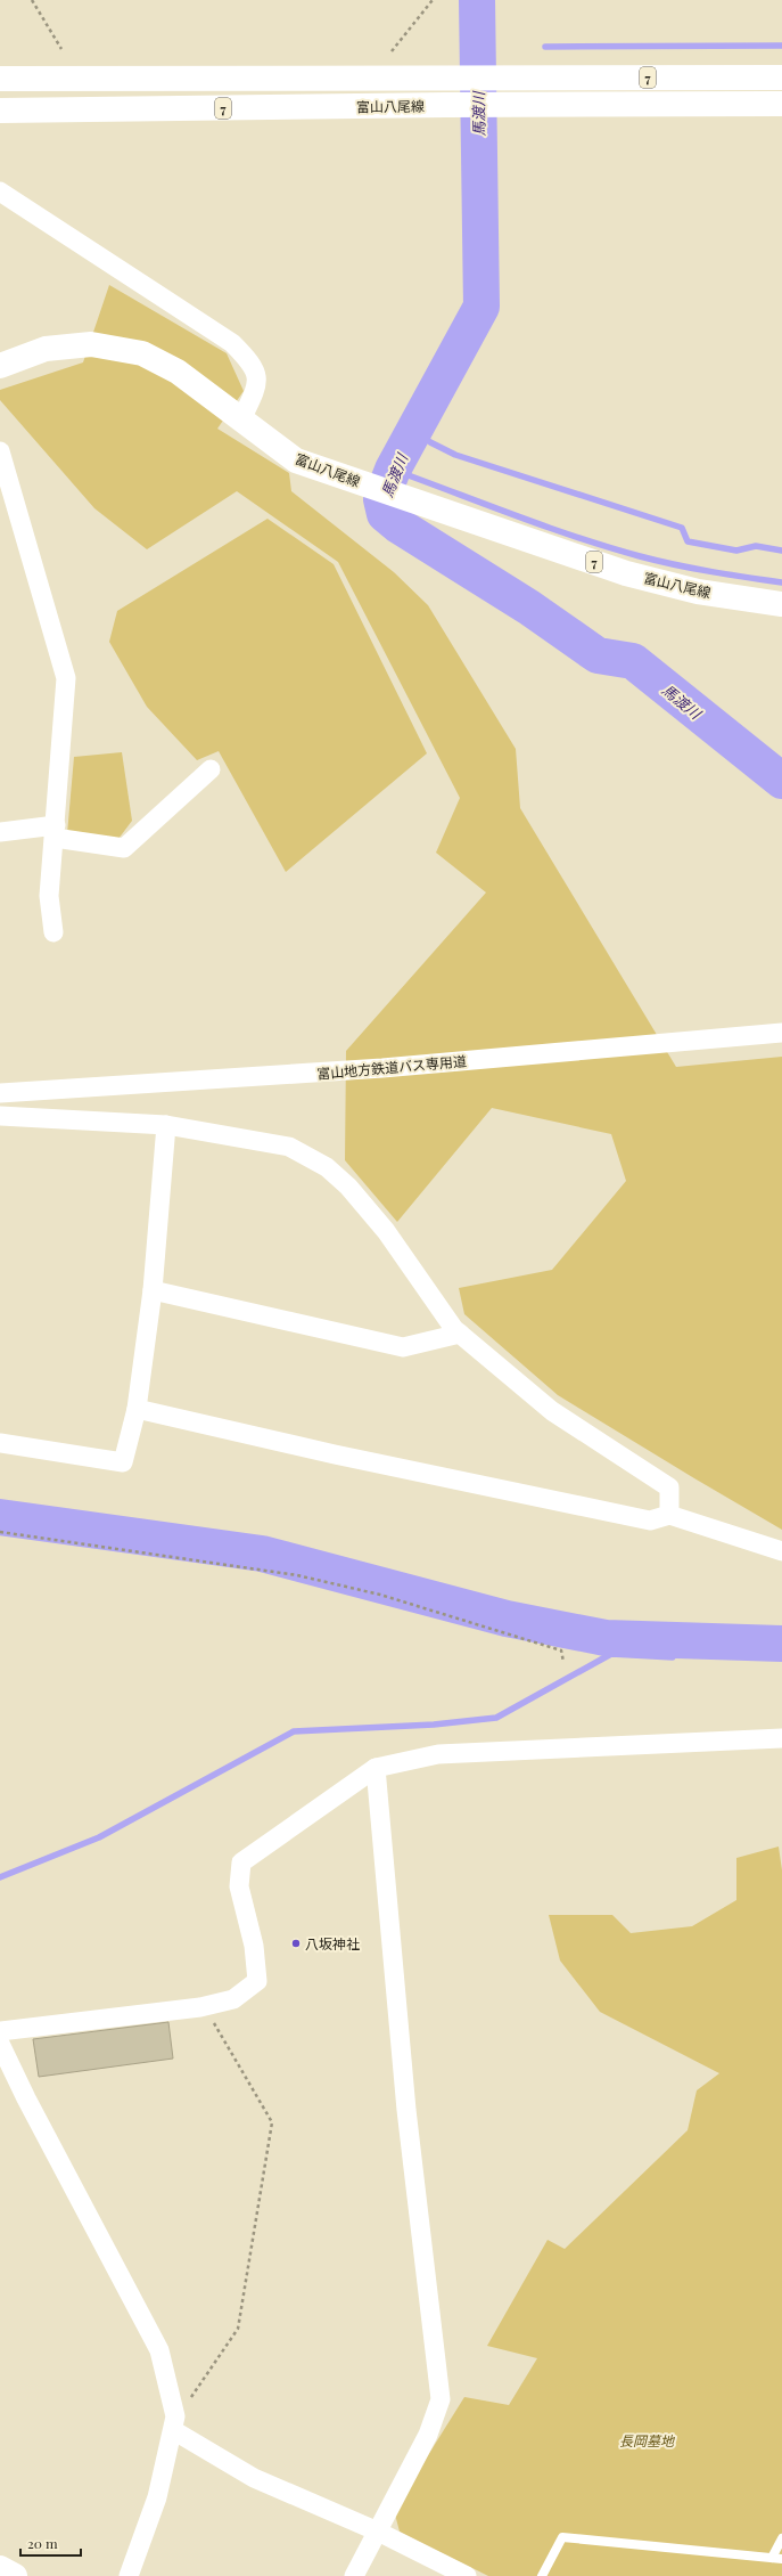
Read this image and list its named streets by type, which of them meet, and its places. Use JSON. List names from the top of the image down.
{
  "streets": {
    "main road": ["7", "富山八尾線"],
    "street": ["富山地方鉄道バス専用道"]
  },
  "water": ["馬渡川"],
  "parks": ["長岡墓地"],
  "places": ["八坂神社"],
  "scale_bar": "20 m"
}
